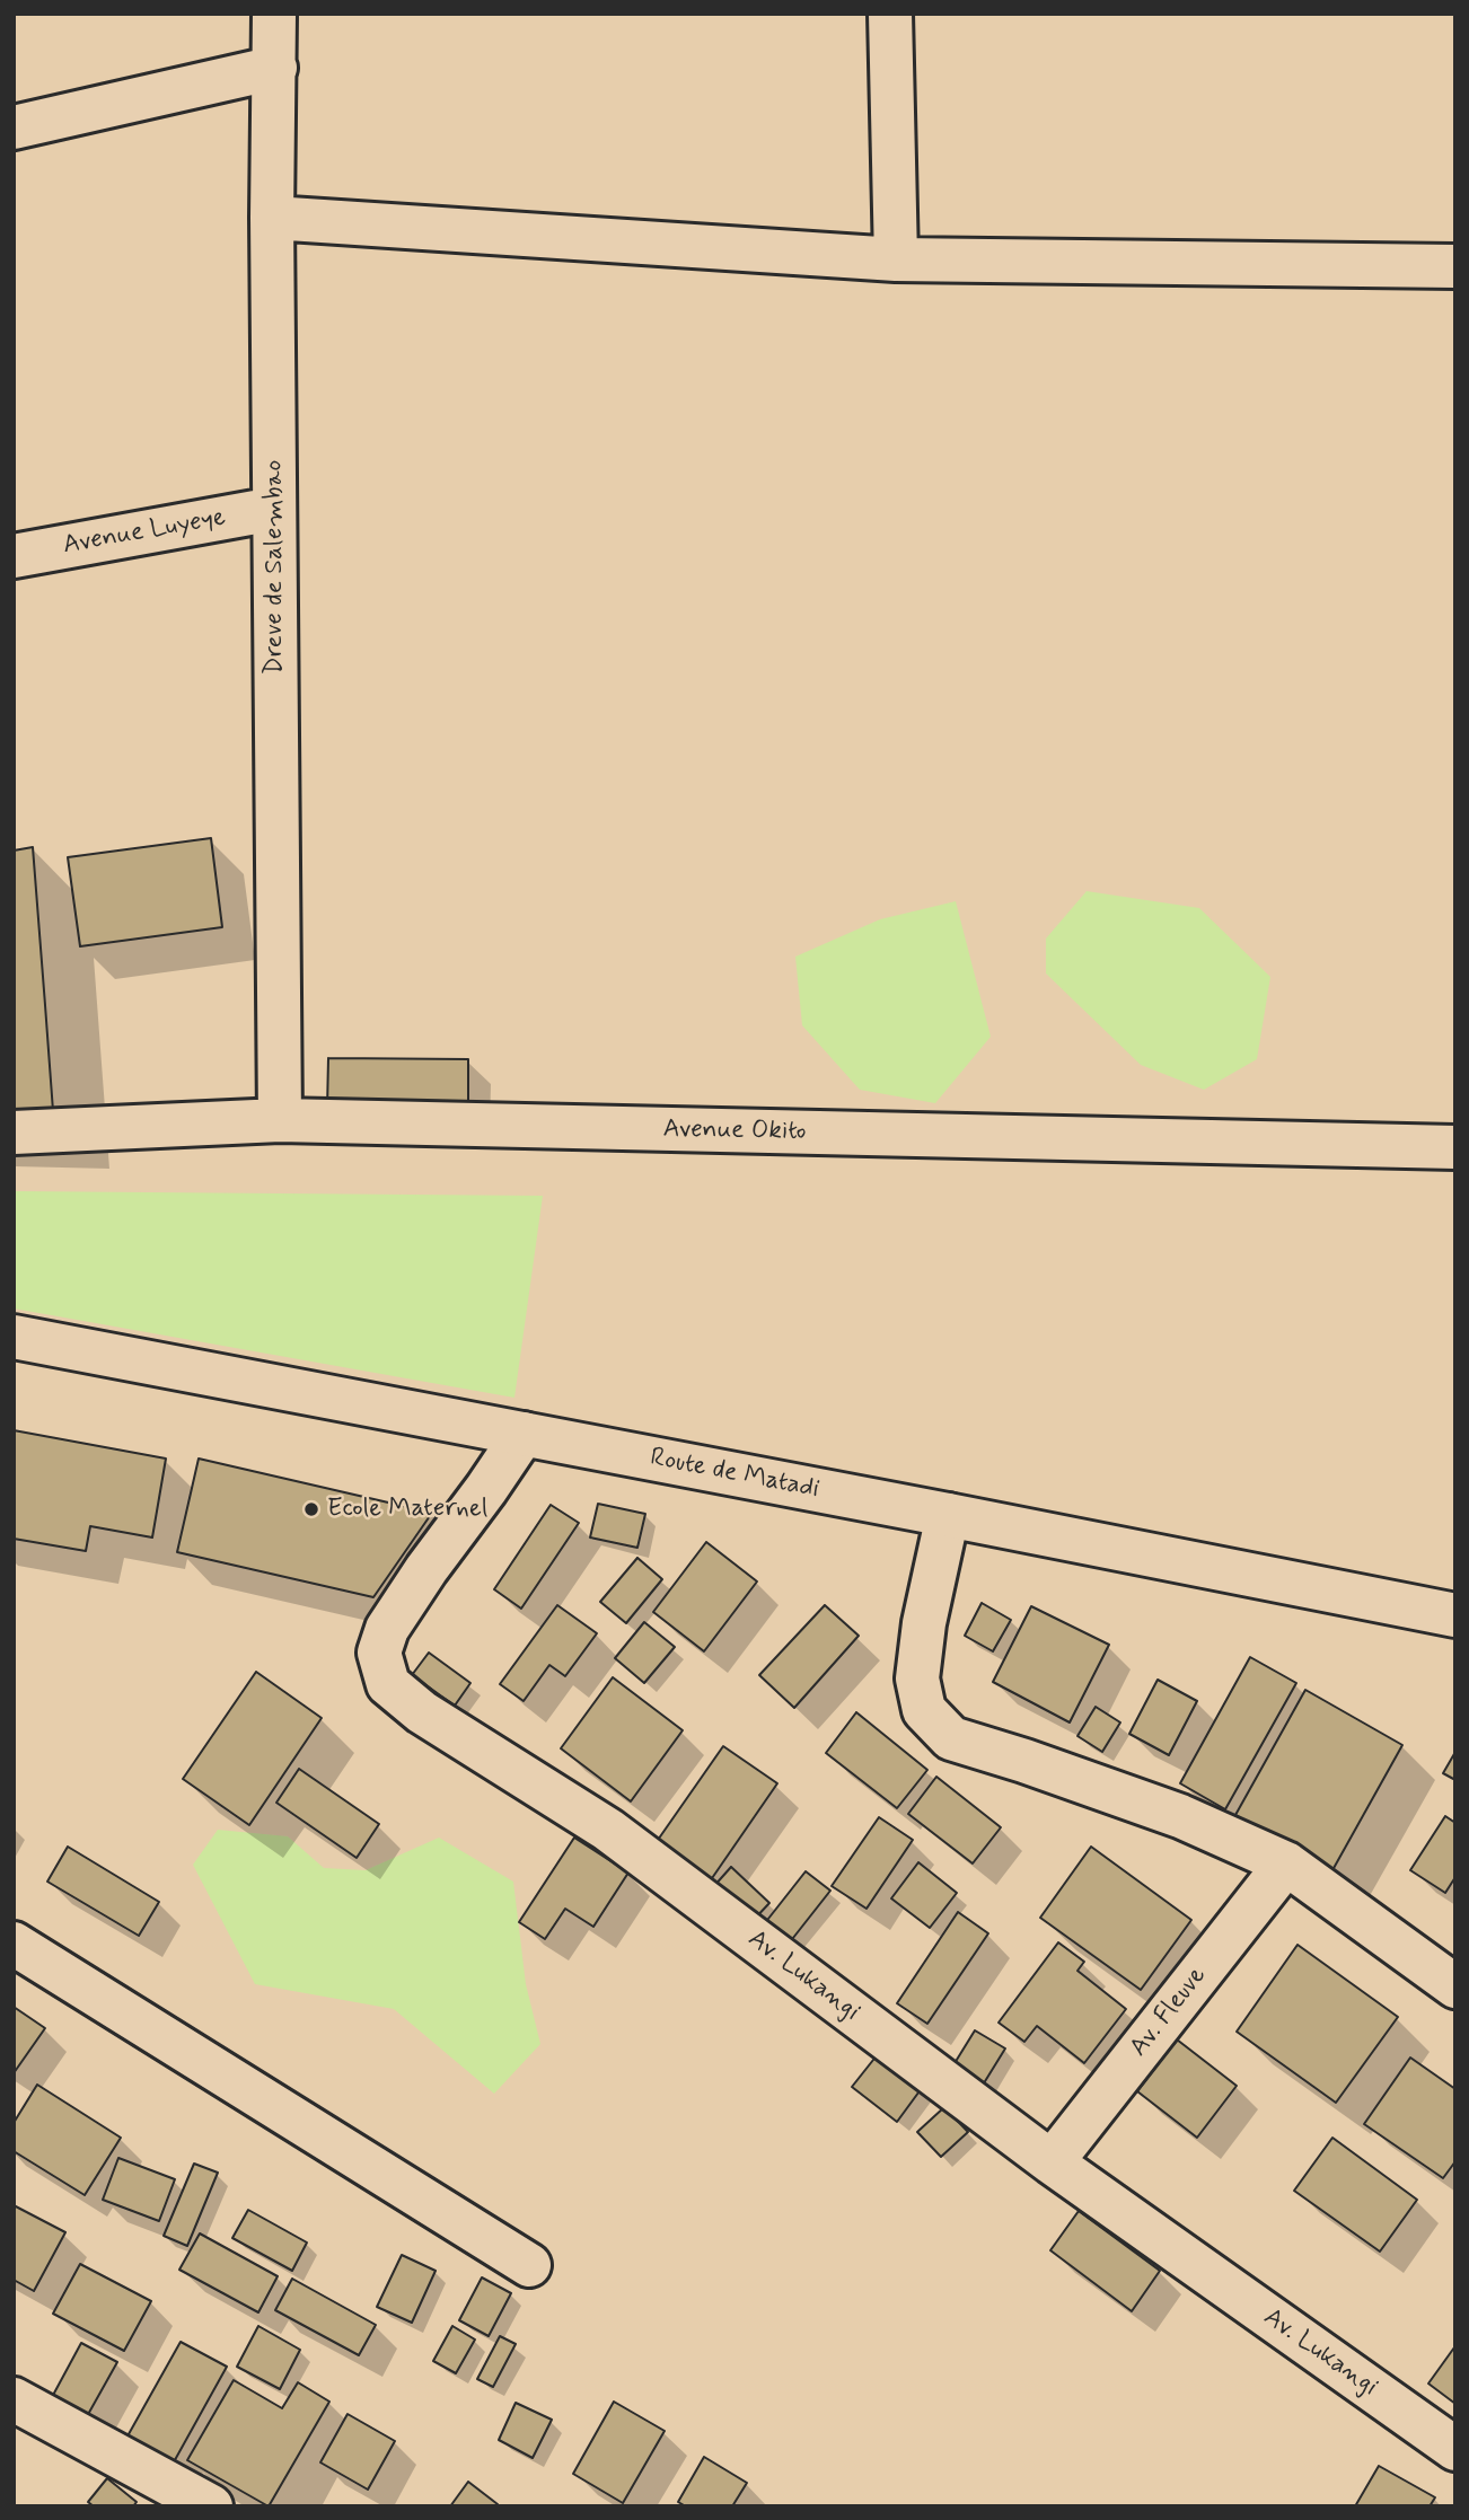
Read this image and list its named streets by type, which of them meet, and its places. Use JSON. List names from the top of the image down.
{
  "streets": {
    "street": [
      "Avenue Luyeye",
      "Dreve de Salembao",
      "Avenue Okito",
      "Route de Matadi",
      "Av. Lukangi",
      "Av. Fleuve"
    ]
  },
  "crossings": [
    ["Avenue Luyeye", "Dreve de Salembao"],
    ["Dreve de Salembao", "Avenue Okito"],
    ["Route de Matadi", "Av. Lukangi"],
    ["Av. Lukangi", "Av. Fleuve"]
  ],
  "places": ["Ecole Maternel"]
}
